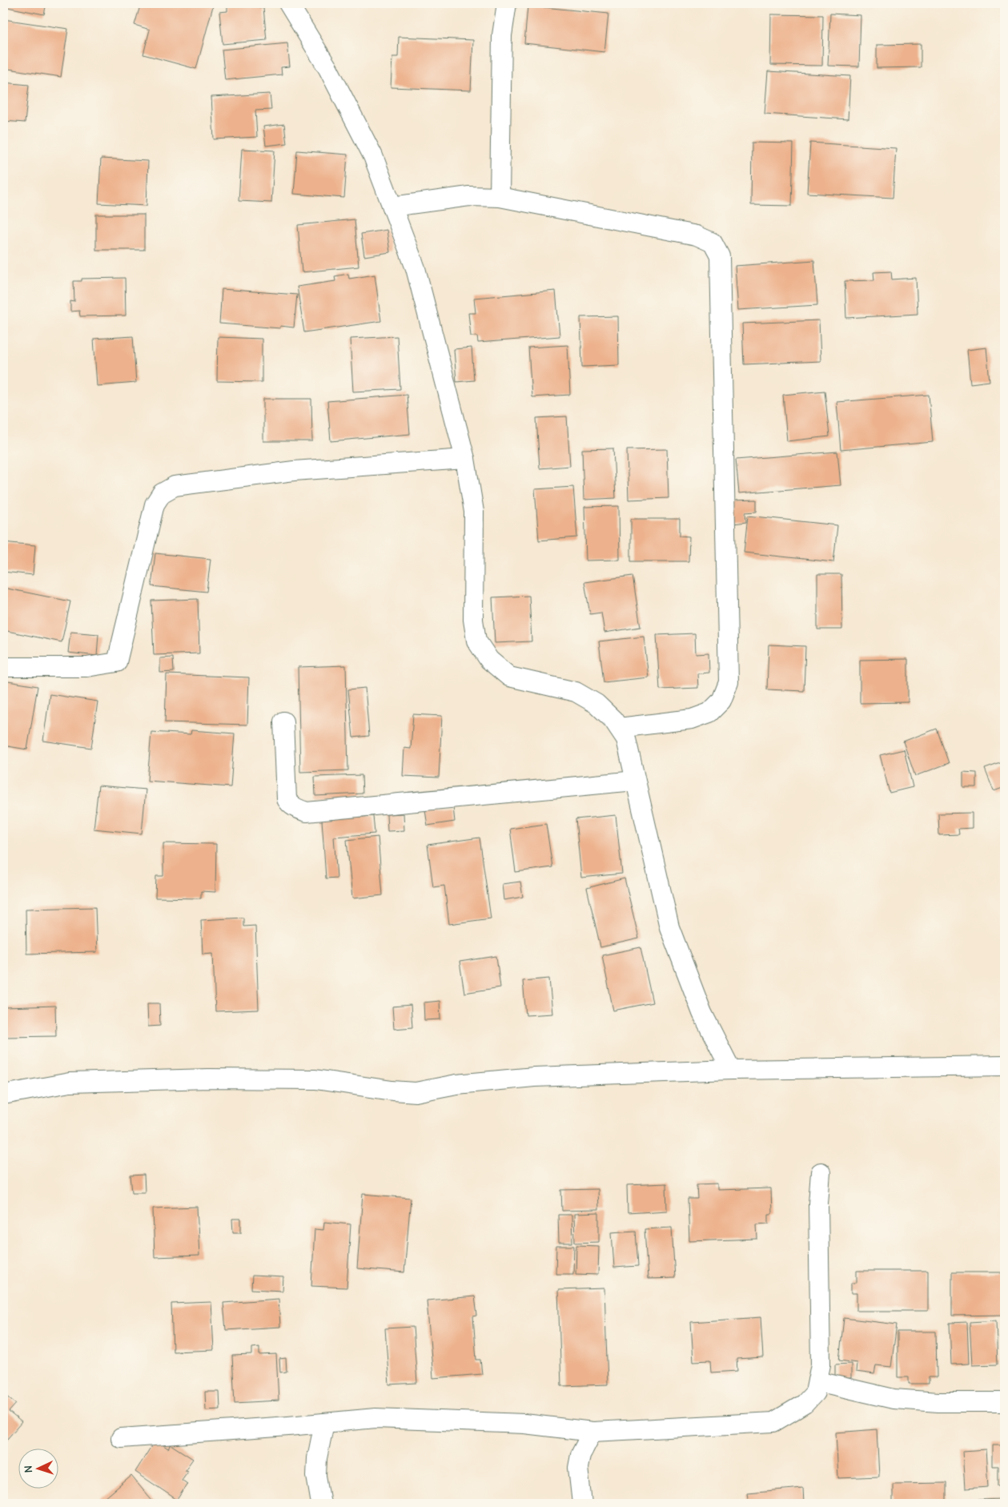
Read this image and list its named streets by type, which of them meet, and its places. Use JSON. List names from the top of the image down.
{
  "north": "left"
}
